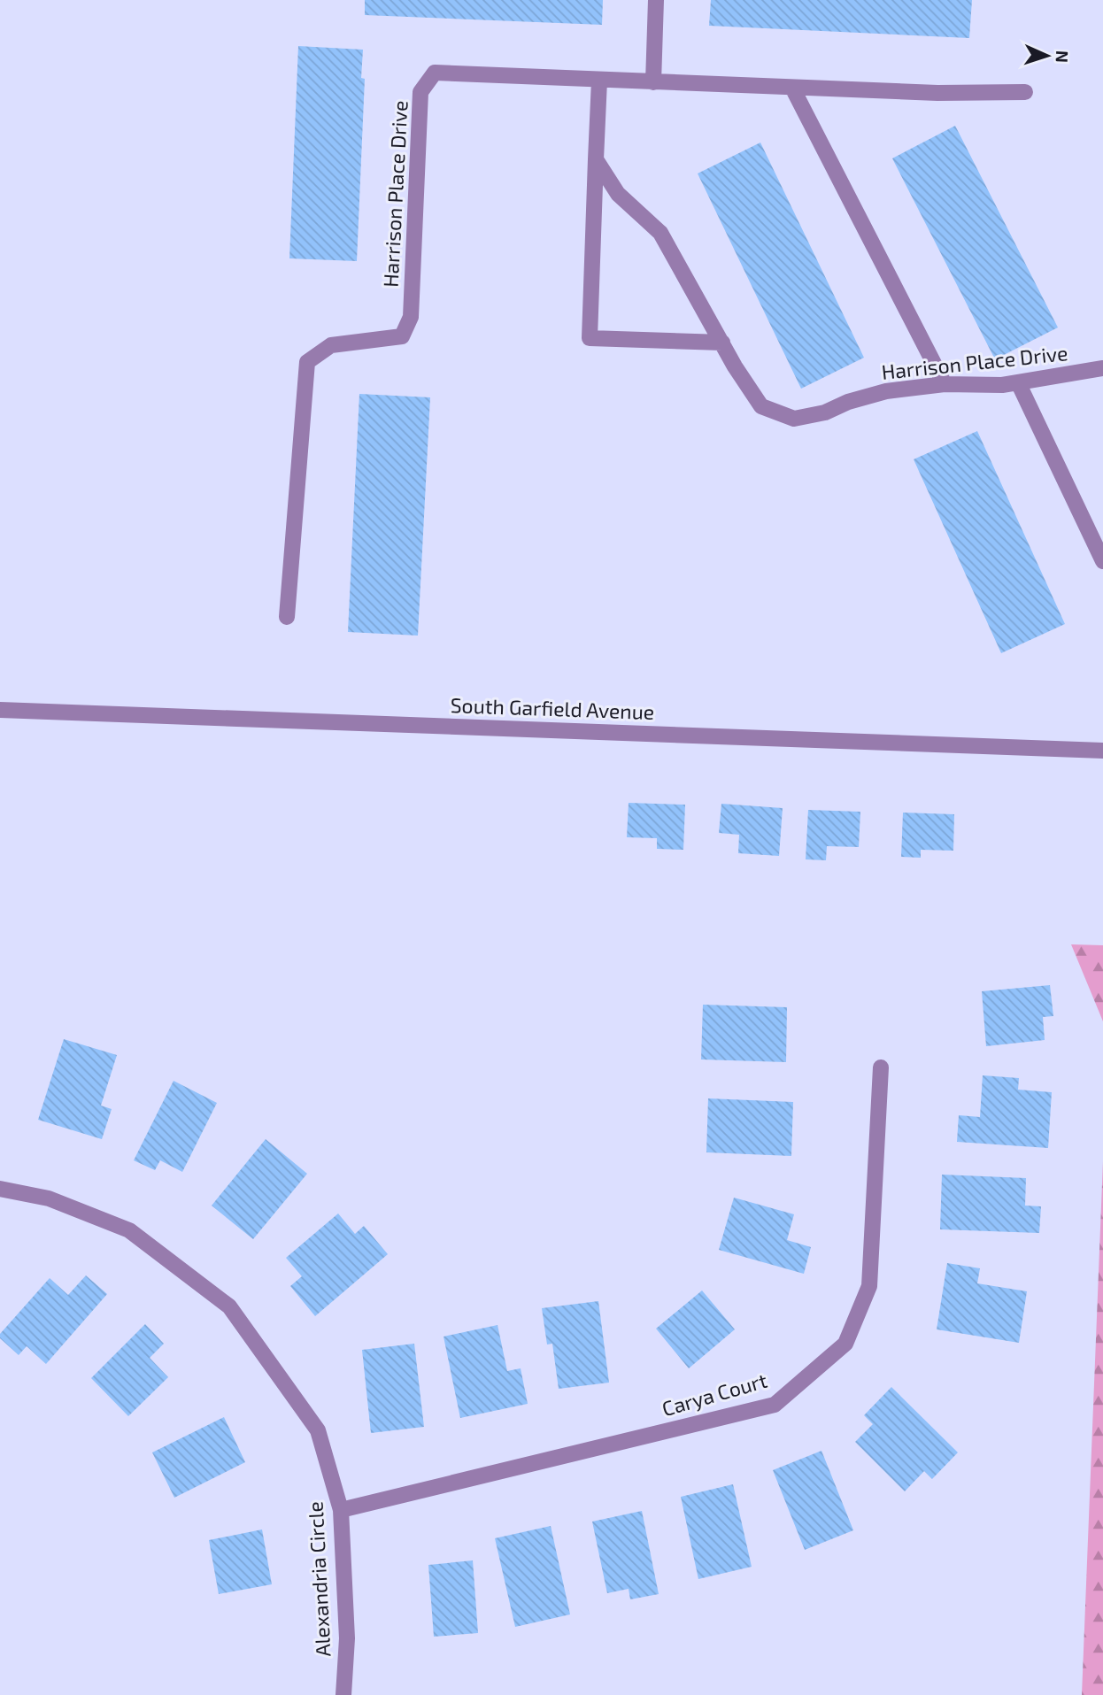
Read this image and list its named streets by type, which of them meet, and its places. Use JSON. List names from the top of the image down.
{
  "streets": {
    "street": [
      "Harrison Place Drive",
      "South Garfield Avenue",
      "Carya Court",
      "Alexandria Circle"
    ]
  },
  "crossings": [
    ["Carya Court", "Alexandria Circle"]
  ],
  "north": "right"
}
